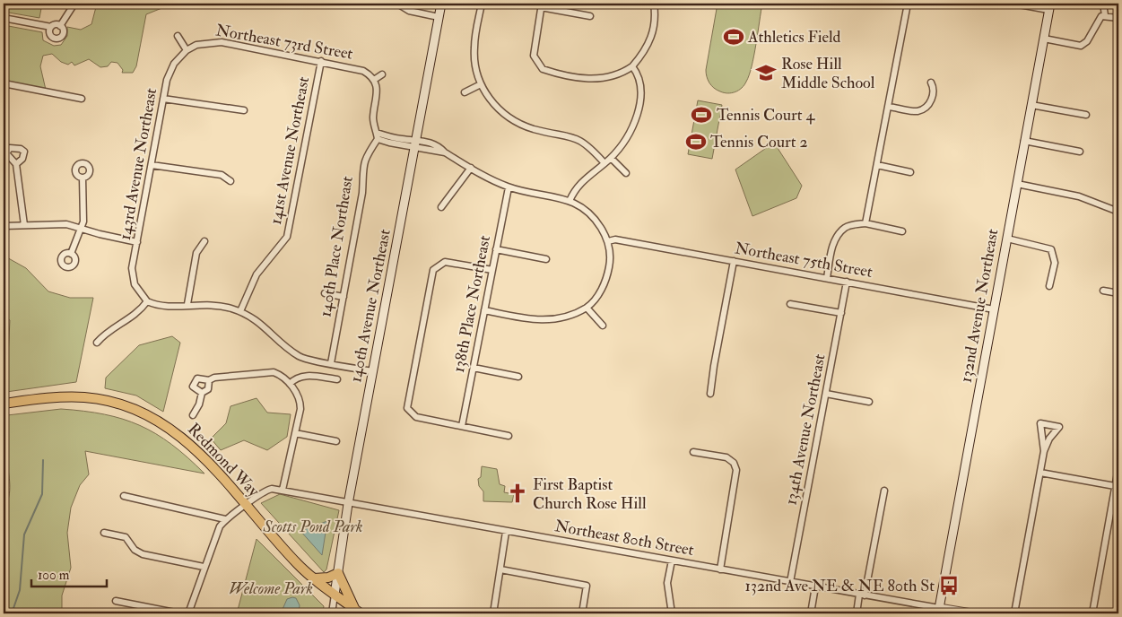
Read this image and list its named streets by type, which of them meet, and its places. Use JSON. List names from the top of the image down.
{
  "streets": {
    "main road": [
      "140th Avenue Northeast",
      "132nd Avenue Northeast",
      "Redmond Way",
      "Northeast 80th Street"
    ],
    "street": [
      "Northeast 73rd Street",
      "141st Avenue Northeast",
      "143rd Avenue Northeast",
      "140th Place Northeast",
      "Northeast 75th Street",
      "138th Place Northeast",
      "134th Avenue Northeast"
    ]
  },
  "crossings": [
    ["Northeast 73rd Street", "141st Avenue Northeast"],
    ["Northeast 73rd Street", "143rd Avenue Northeast"],
    ["Northeast 75th Street", "138th Place Northeast"],
    ["Northeast 75th Street", "132nd Avenue Northeast"],
    ["Northeast 75th Street", "134th Avenue Northeast"],
    ["140th Avenue Northeast", "Redmond Way"],
    ["140th Avenue Northeast", "Northeast 80th Street"],
    ["132nd Avenue Northeast", "Northeast 80th Street"],
    ["134th Avenue Northeast", "Northeast 80th Street"],
    ["Redmond Way", "Northeast 80th Street"]
  ],
  "parks": ["Scotts Pond Park", "Welcome Park"],
  "places": {
    "sports": ["Athletics Field", "Tennis Court 4", "Tennis Court 2"],
    "school or university": ["Rose Hill Middle School"],
    "church": ["First Baptist Church Rose Hill"],
    "bus stop": ["132nd Ave NE & NE 80th St"]
  },
  "scale_bar": "100 m"
}
